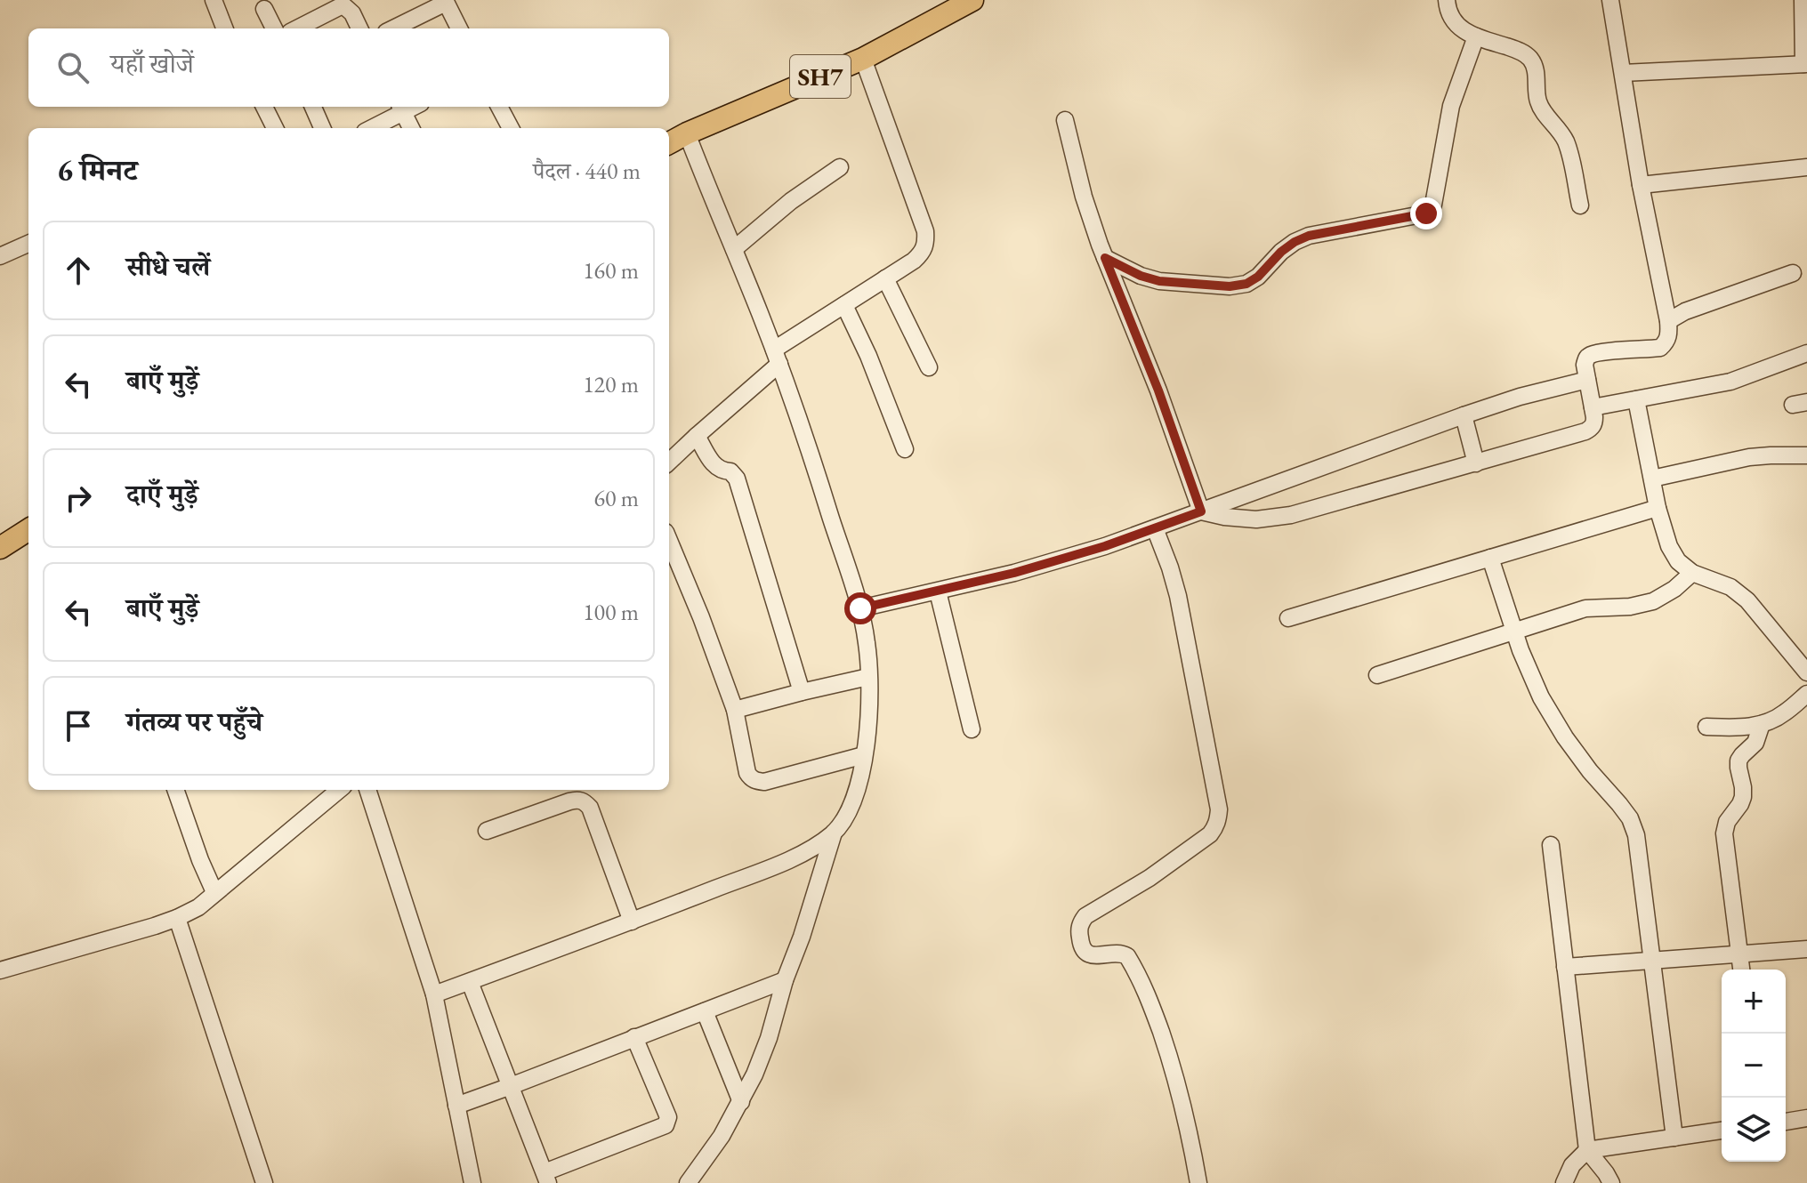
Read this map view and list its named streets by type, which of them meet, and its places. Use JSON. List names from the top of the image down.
{
  "streets": {
    "main road": ["SH7"]
  },
  "page": {
    "search": "यहाँ खोजें",
    "heading": ["6 मिनट", "पैदल · 440 m"],
    "list": [
      ["सीधे चलें", "160 m"],
      ["बाएँ मुड़ें", "120 m"],
      ["दाएँ मुड़ें", "60 m"],
      ["बाएँ मुड़ें", "100 m"],
      "गंतव्य पर पहुँचे"
    ],
    "map_buttons": ["+", "−"]
  }
}
